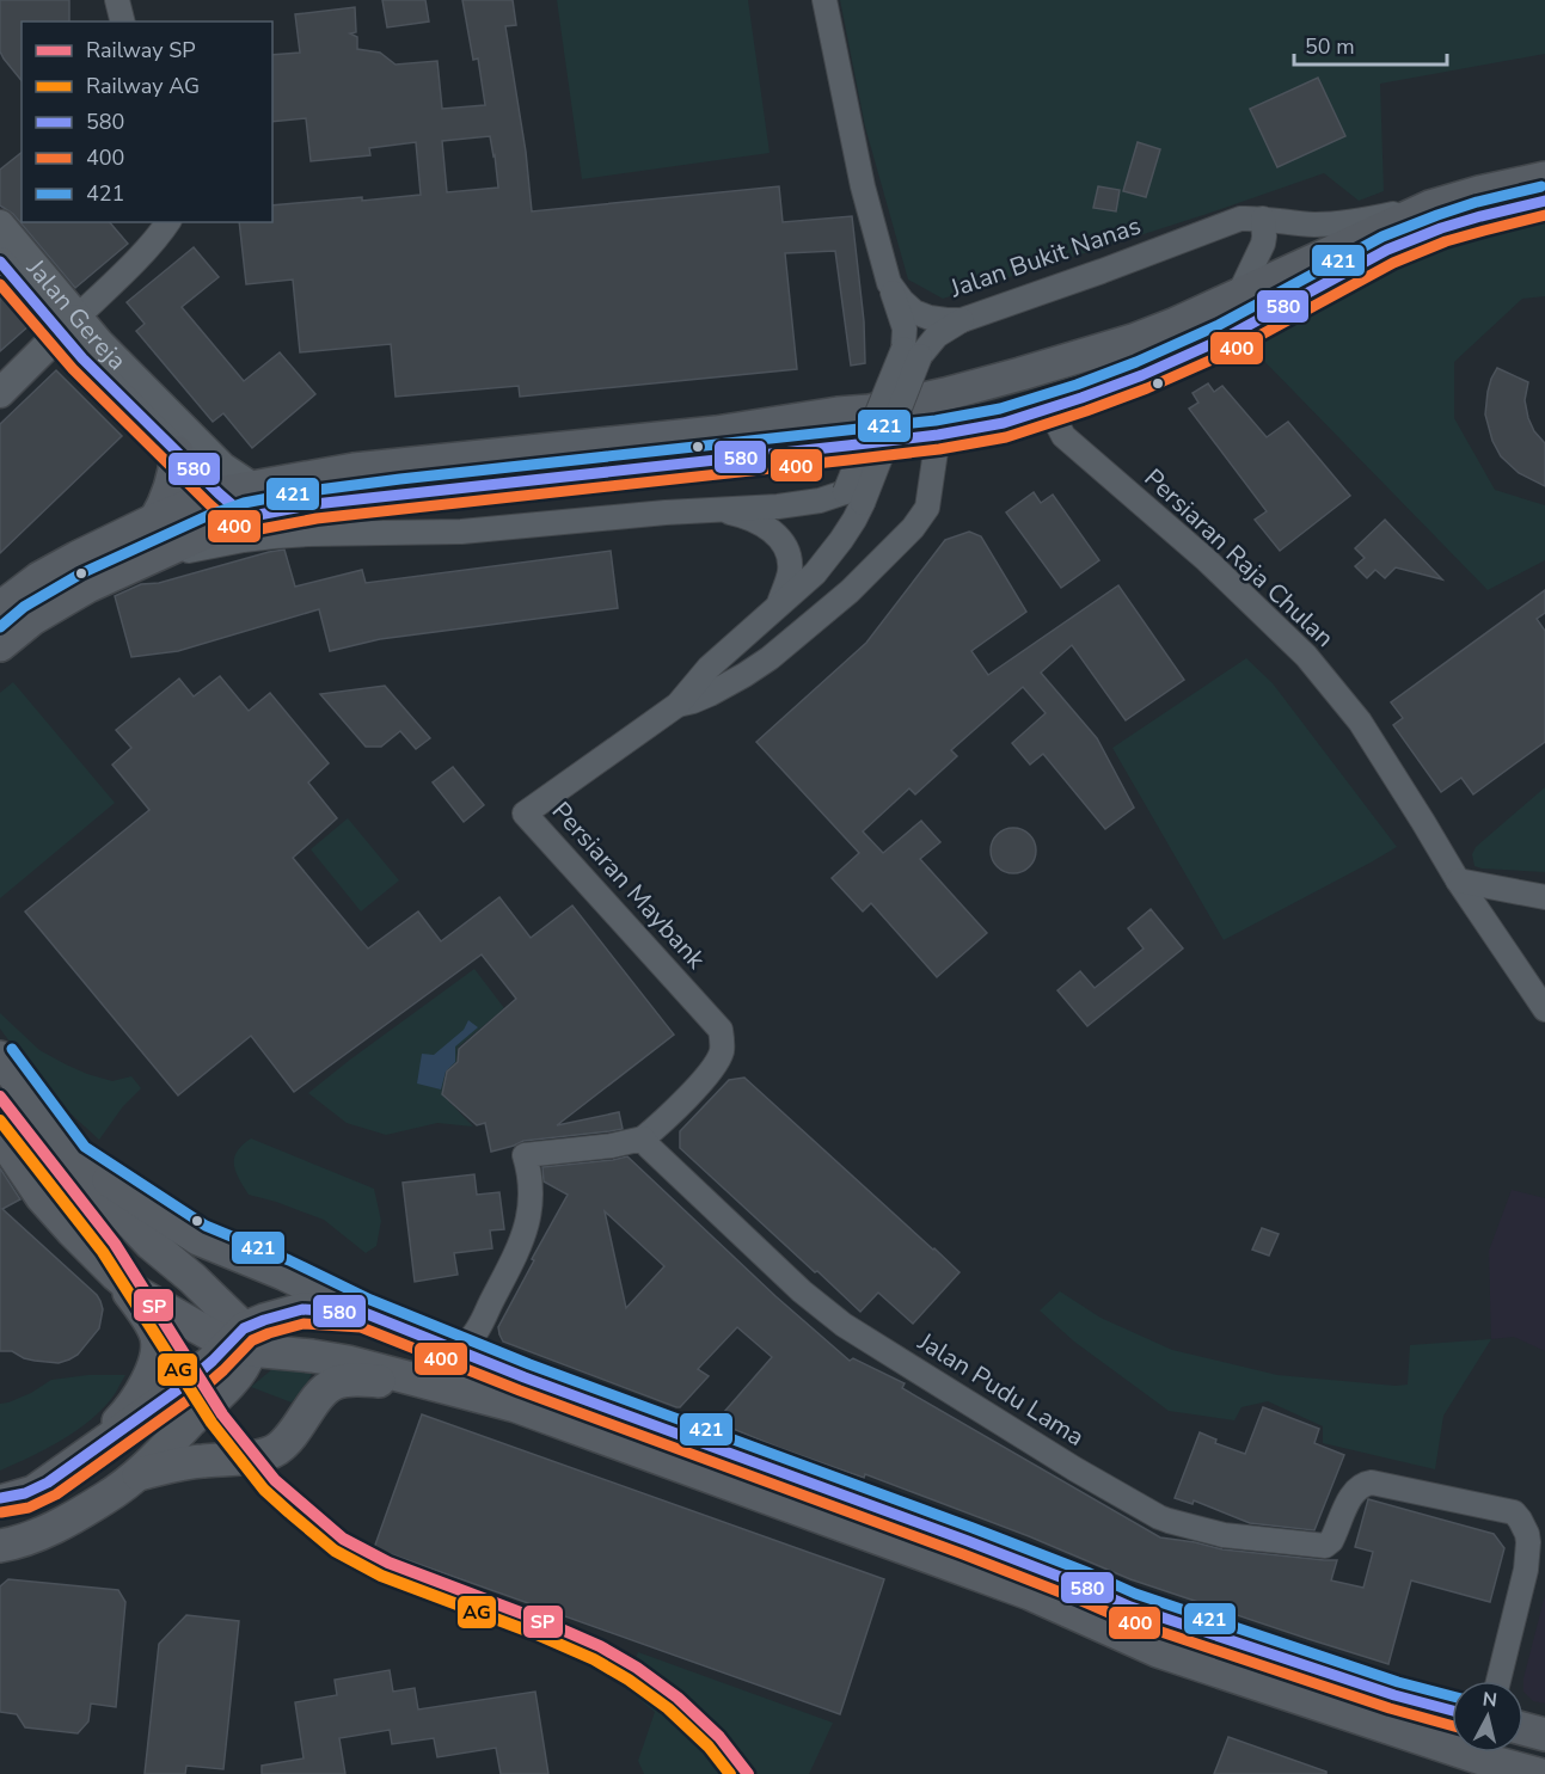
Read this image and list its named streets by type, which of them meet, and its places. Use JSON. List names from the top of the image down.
{
  "streets": {
    "street": [
      "Jalan Bukit Nanas",
      "Jalan Gereja",
      "Persiaran Raja Chulan",
      "Persiaran Maybank",
      "Jalan Pudu Lama"
    ]
  },
  "crossings": [
    ["Jalan Bukit Nanas", "Persiaran Maybank"],
    ["Persiaran Maybank", "Jalan Pudu Lama"]
  ],
  "lines": [
    "transit line 421",
    "transit line 580",
    "transit line 400",
    "rail line SP",
    "rail line AG"
  ],
  "legend": [
    "Railway SP",
    "Railway AG",
    "580",
    "400",
    "421"
  ],
  "scale_bar": "50 m",
  "north": "top"
}
